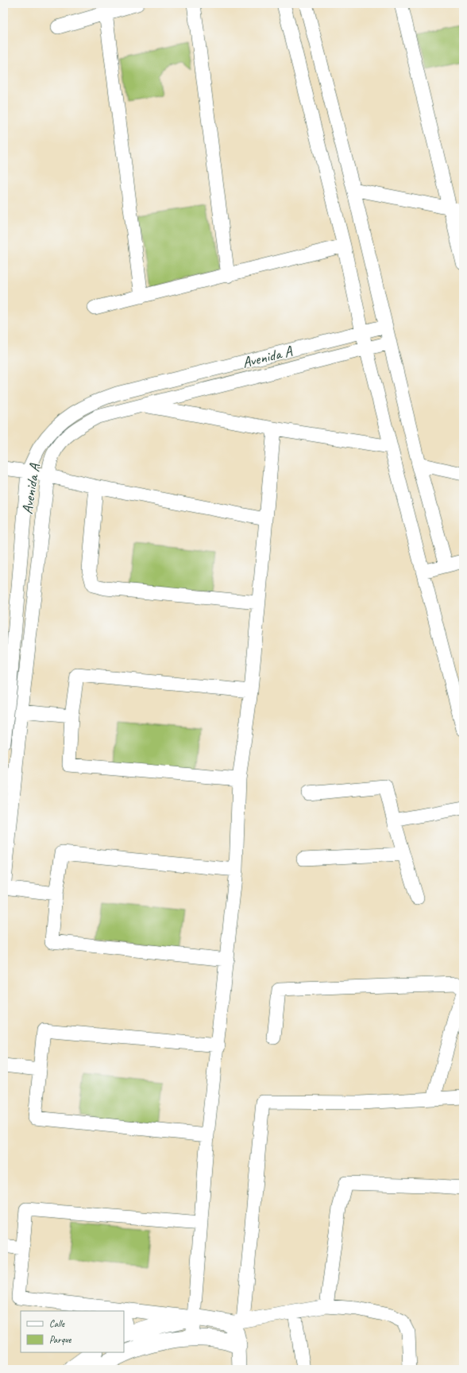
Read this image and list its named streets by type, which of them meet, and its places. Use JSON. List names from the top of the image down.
{
  "streets": {
    "street": ["Avenida A"]
  },
  "legend": ["Calle", "Parque"]
}
